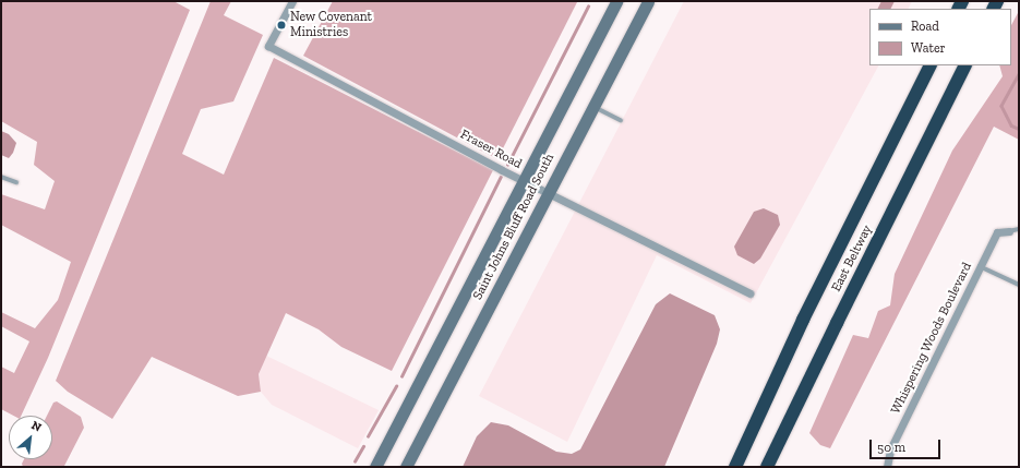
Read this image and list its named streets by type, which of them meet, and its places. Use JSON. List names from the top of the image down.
{
  "streets": {
    "highway": ["East Beltway"],
    "main road": ["Saint Johns Bluff Road South"],
    "street": ["Fraser Road", "Whispering Woods Boulevard"]
  },
  "crossings": [
    ["Fraser Road", "Saint Johns Bluff Road South"]
  ],
  "places": ["New Covenant Ministries"],
  "legend": ["Road", "Water"],
  "scale_bar": "50 m",
  "north": "top right"
}
